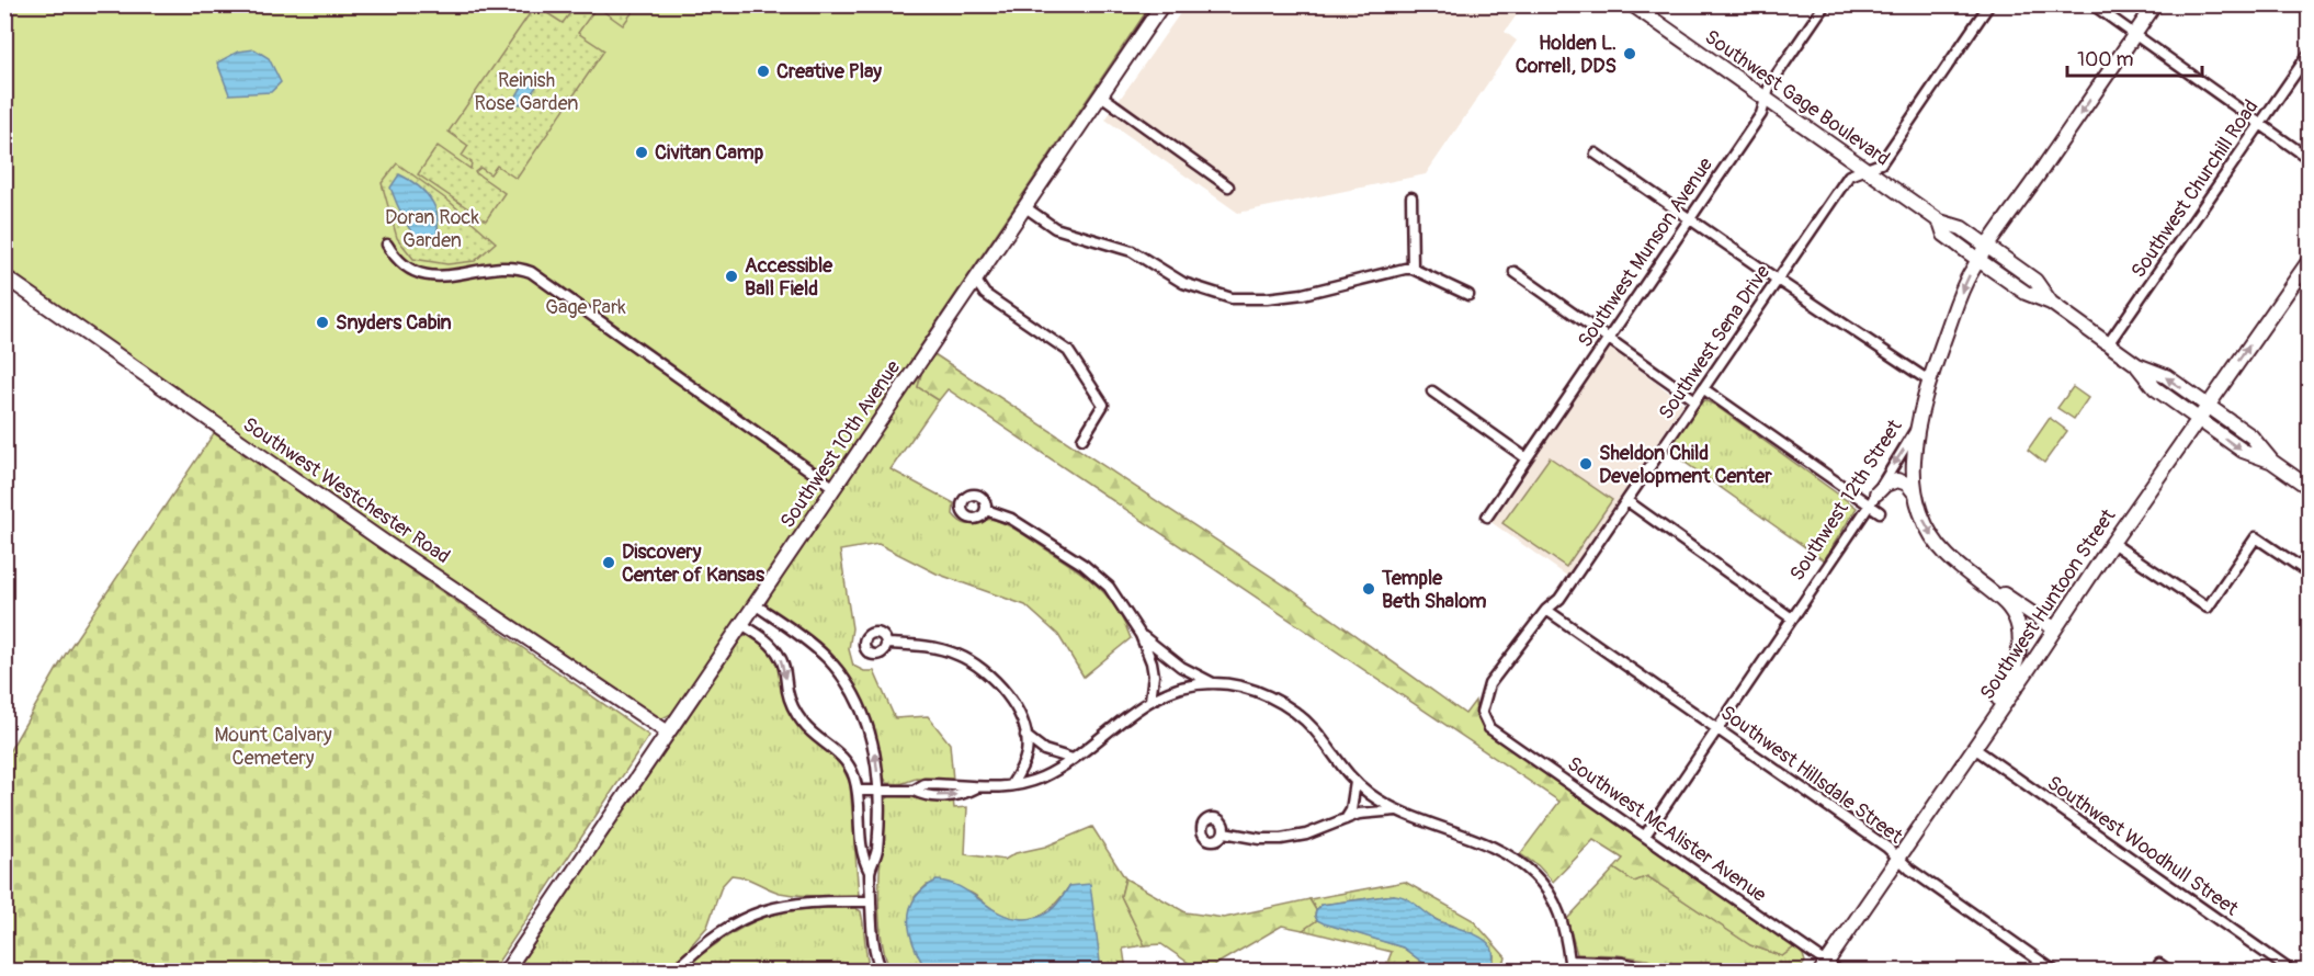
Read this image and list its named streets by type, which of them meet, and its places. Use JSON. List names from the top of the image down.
{
  "streets": {
    "main road": [
      "Southwest Gage Boulevard",
      "Southwest 10th Avenue",
      "Southwest Westchester Road",
      "Southwest 12th Street",
      "Southwest Huntoon Street"
    ],
    "street": [
      "Southwest Churchill Road",
      "Southwest Munson Avenue",
      "Southwest Sena Drive",
      "Southwest Hillsdale Street",
      "Southwest McAlister Avenue",
      "Southwest Woodhull Street"
    ]
  },
  "crossings": [
    ["Southwest Gage Boulevard", "Southwest Churchill Road"],
    ["Southwest Gage Boulevard", "Southwest Munson Avenue"],
    ["Southwest Gage Boulevard", "Southwest Sena Drive"],
    ["Southwest Gage Boulevard", "Southwest 12th Street"],
    ["Southwest Gage Boulevard", "Southwest Huntoon Street"],
    ["Southwest Sena Drive", "Southwest Hillsdale Street"],
    ["Southwest Sena Drive", "Southwest McAlister Avenue"],
    ["Southwest 10th Avenue", "Southwest Westchester Road"],
    ["Southwest 12th Street", "Southwest Hillsdale Street"],
    ["Southwest 12th Street", "Southwest McAlister Avenue"],
    ["Southwest Huntoon Street", "Southwest Hillsdale Street"],
    ["Southwest Huntoon Street", "Southwest McAlister Avenue"],
    ["Southwest Huntoon Street", "Southwest Woodhull Street"]
  ],
  "one_way": ["Southwest 12th Street"],
  "parks": [
    "Reinish Rose Garden",
    "Doran Rock Garden",
    "Gage Park",
    "Mount Calvary Cemetery"
  ],
  "places": [
    "Holden L. Correll, DDS",
    "Creative Play",
    "Civitan Camp",
    "Accessible Ball Field",
    "Snyders Cabin",
    "Sheldon Child Development Center",
    "Discovery Center of Kansas",
    "Temple Beth Shalom"
  ],
  "scale_bar": "100 m"
}
